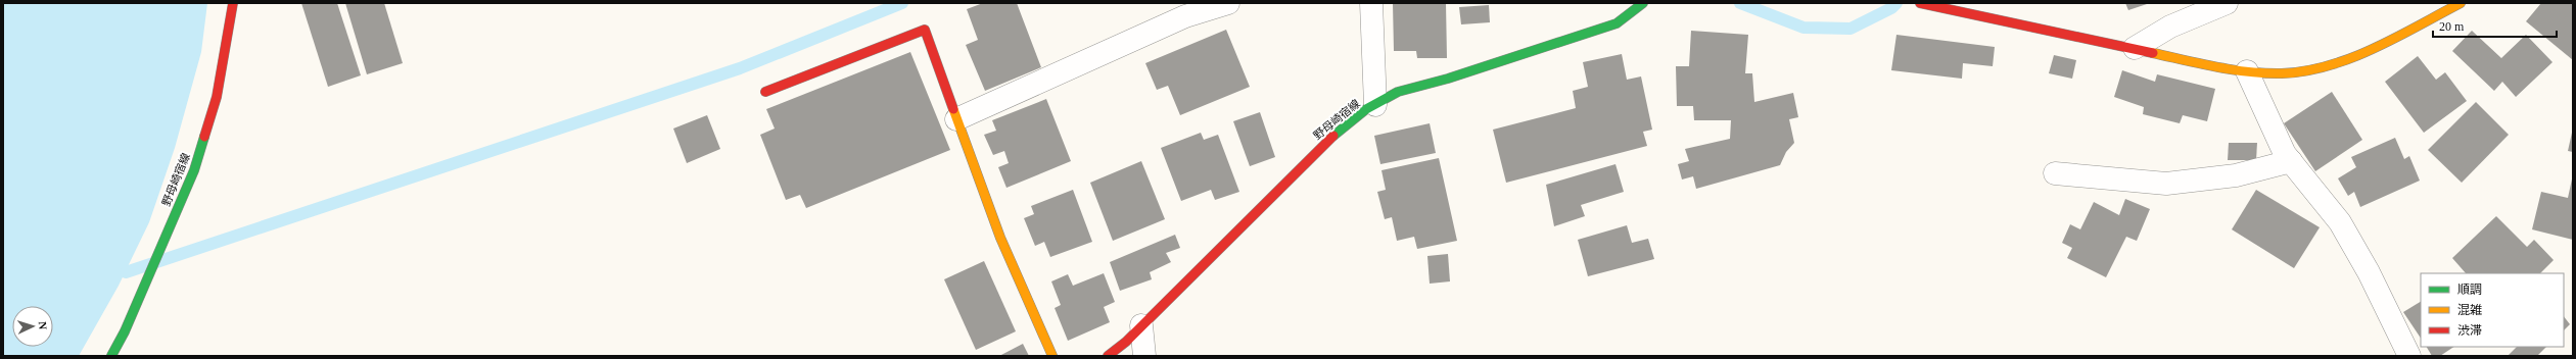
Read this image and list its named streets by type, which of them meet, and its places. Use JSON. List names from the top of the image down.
{
  "streets": {
    "street": ["野母崎宿線"]
  },
  "legend": ["順調", "混雑", "渋滞"],
  "scale_bar": "20 m",
  "north": "right"
}
